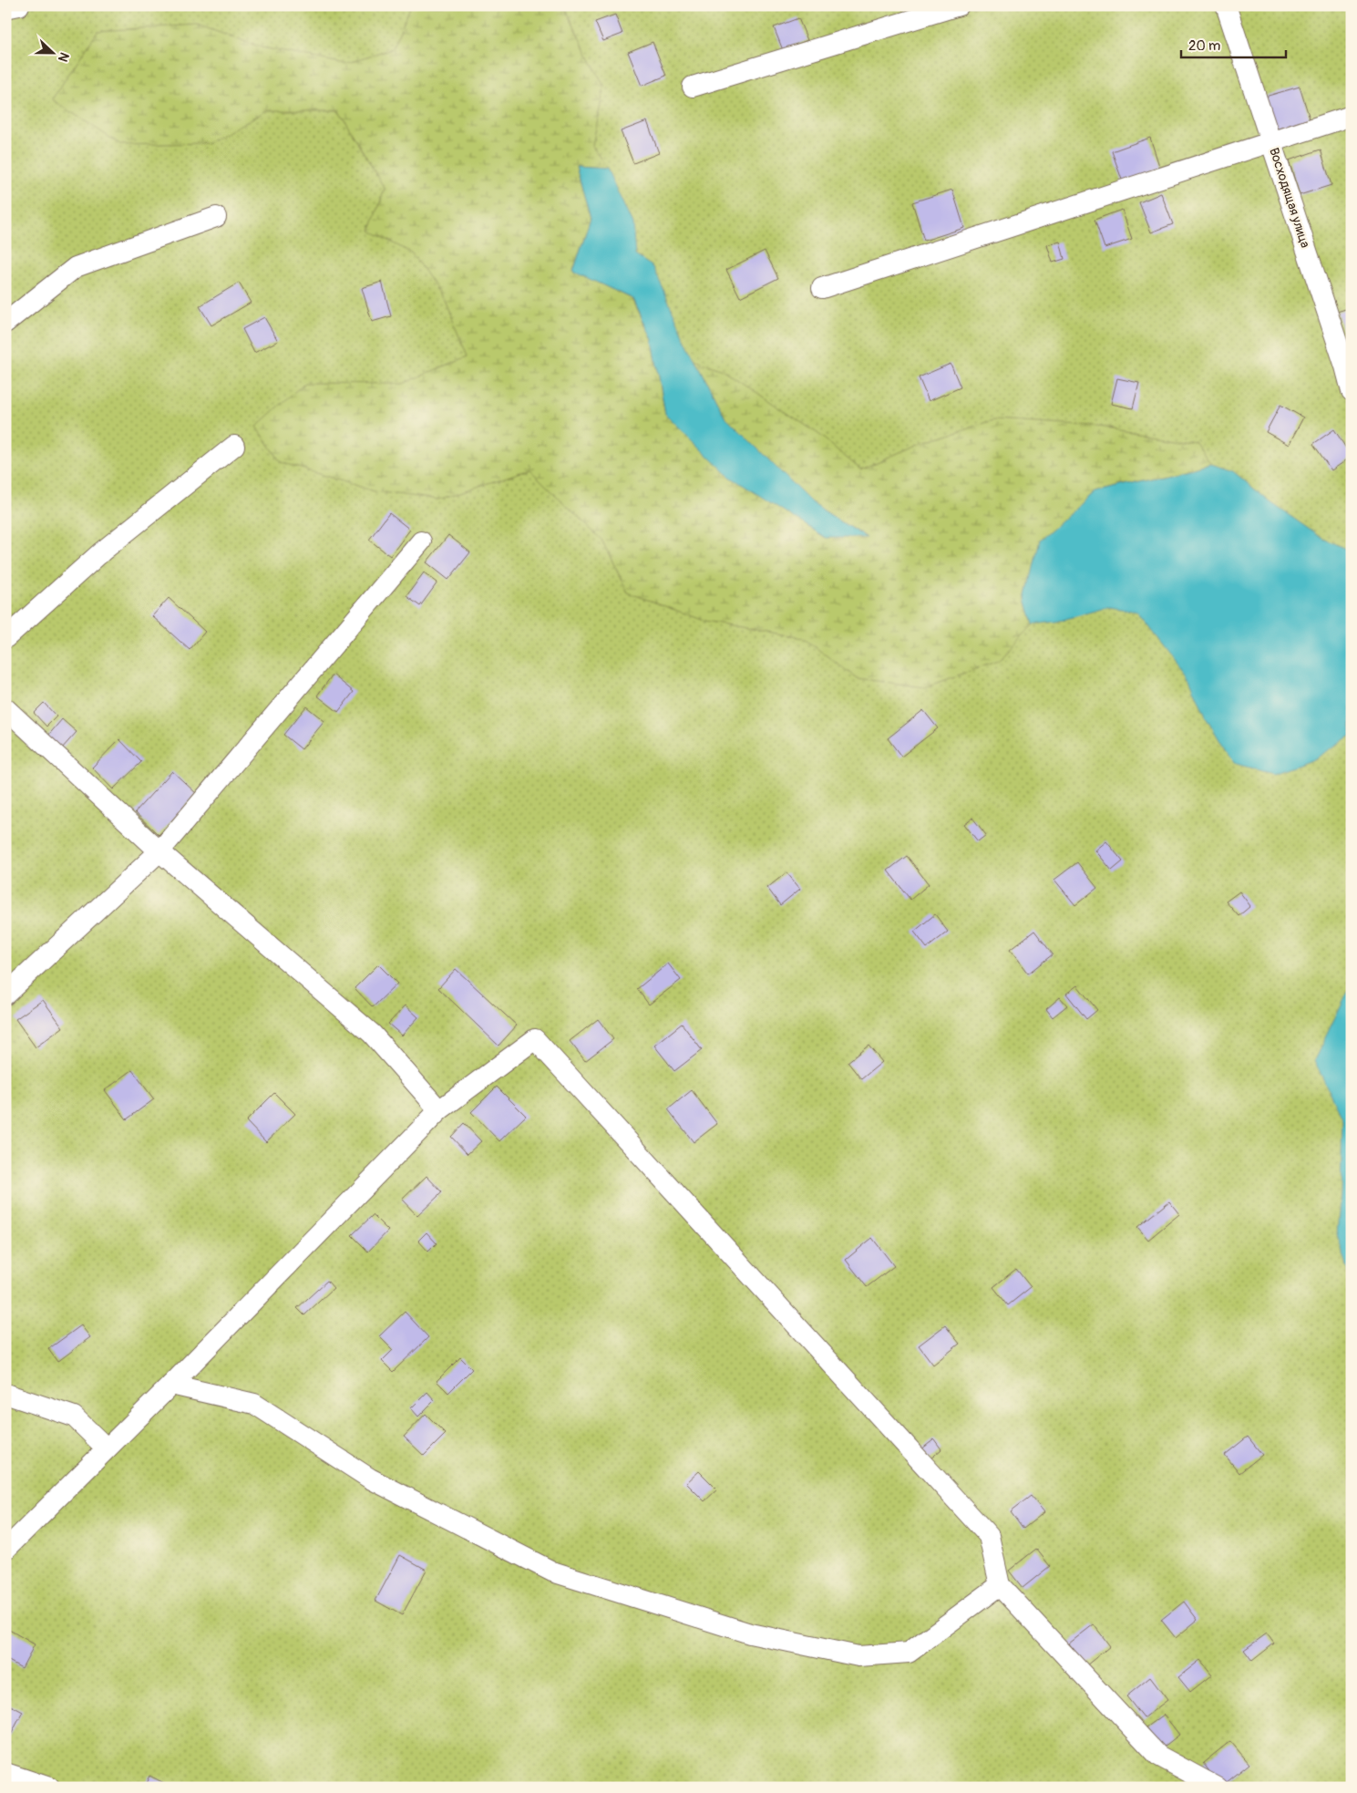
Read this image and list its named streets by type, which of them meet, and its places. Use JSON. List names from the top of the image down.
{
  "streets": {
    "lane": ["Восходящая улица"]
  },
  "scale_bar": "20 m",
  "north": "right"
}
